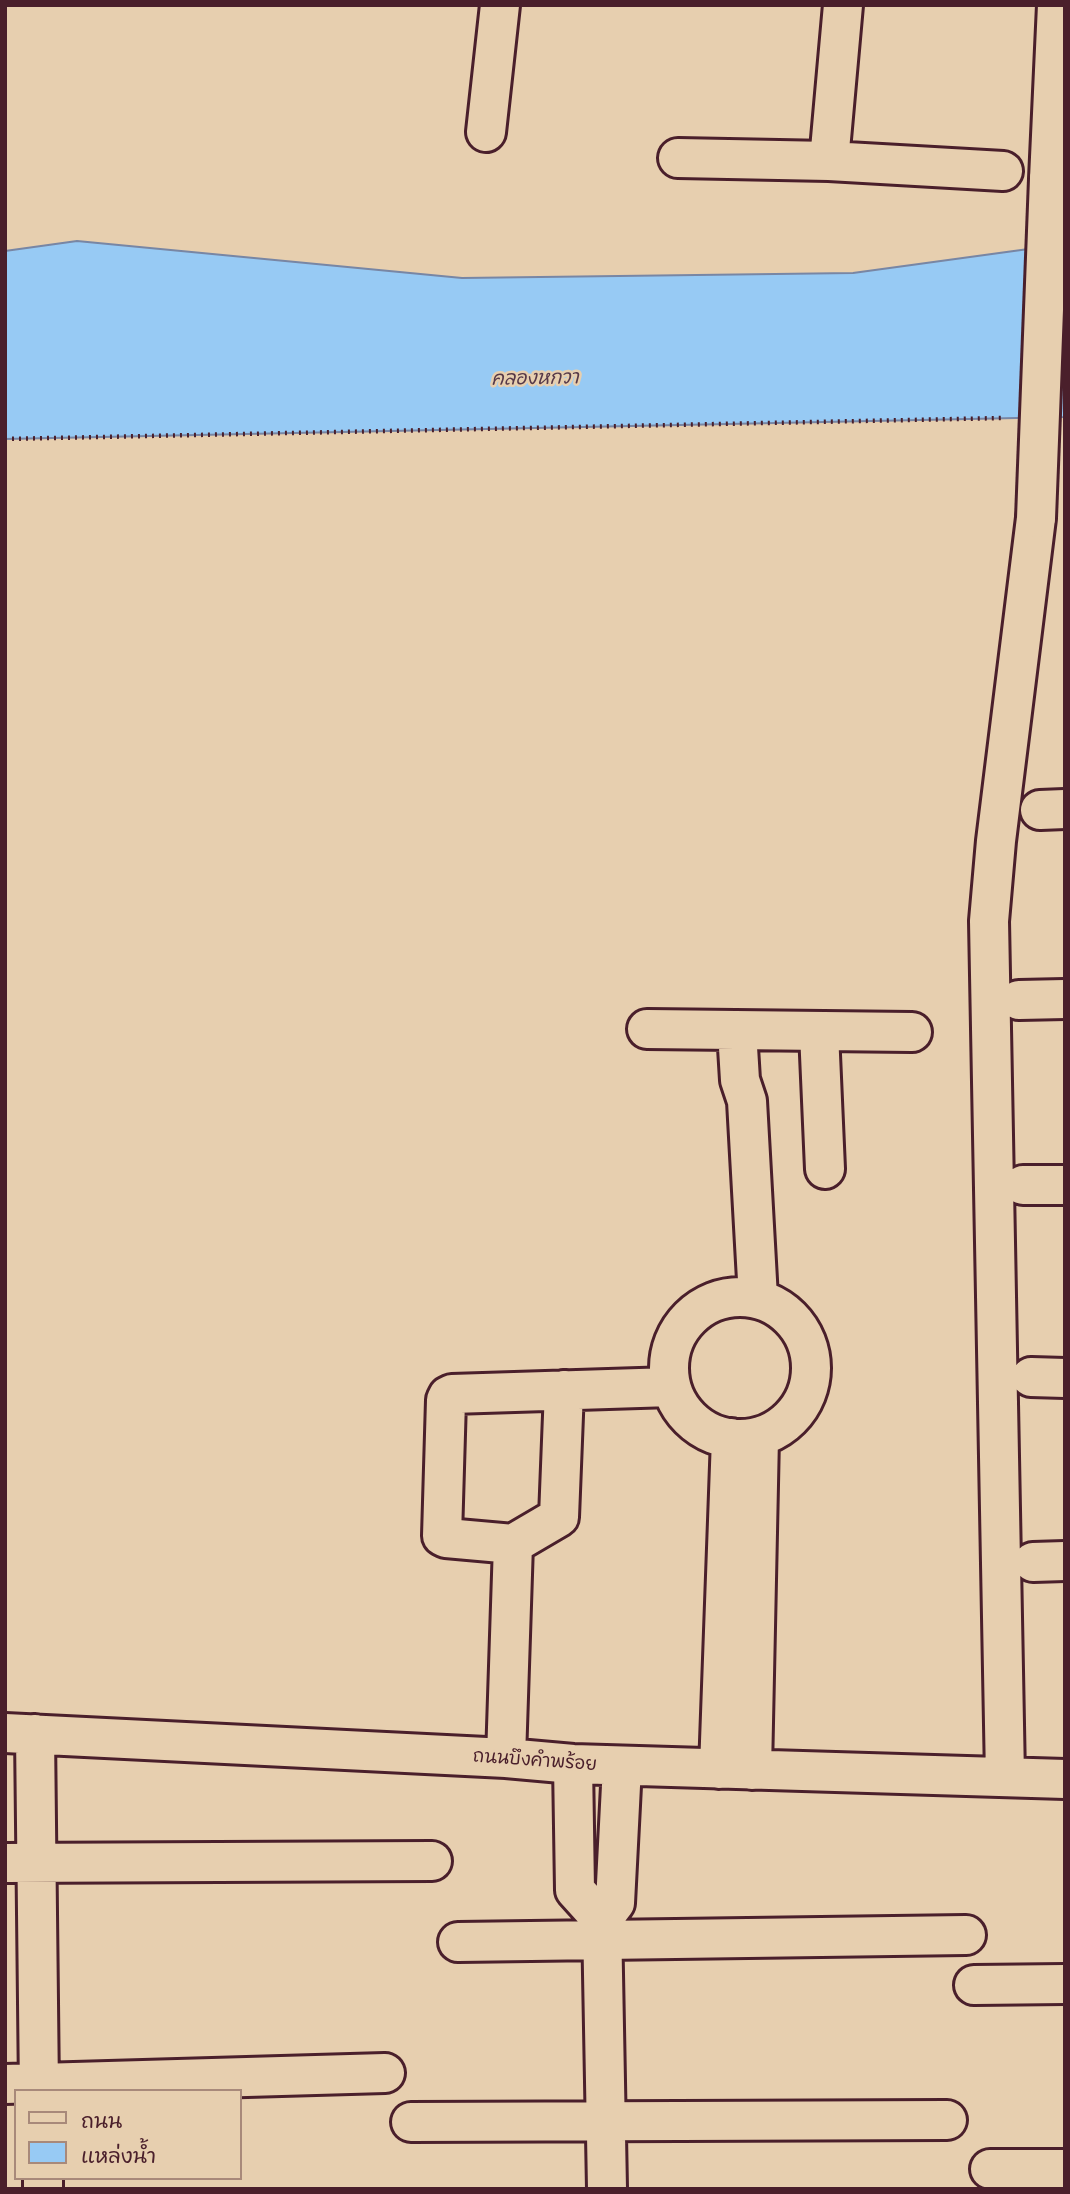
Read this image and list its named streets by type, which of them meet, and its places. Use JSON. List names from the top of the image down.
{
  "streets": {
    "street": ["ถนนบึงคำพร้อย"]
  },
  "water": ["คลองหกวา"],
  "legend": ["ถนน", "แหล่งน้ำ"]
}
